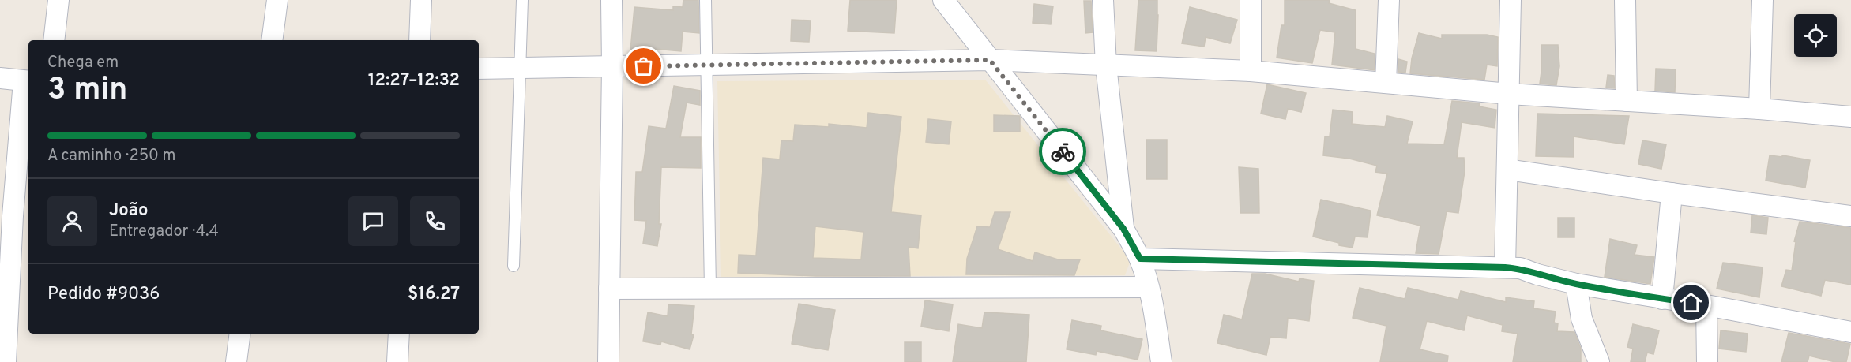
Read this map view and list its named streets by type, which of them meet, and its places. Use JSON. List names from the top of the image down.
{
  "page": {
    "heading": ["3 min", "Chega em", "12:27–12:32"],
    "panel": [
      "João",
      "Entregador · 4.4",
      "Pedido #9036",
      "$16.27"
    ],
    "bar": "A caminho · 250 m"
  }
}
